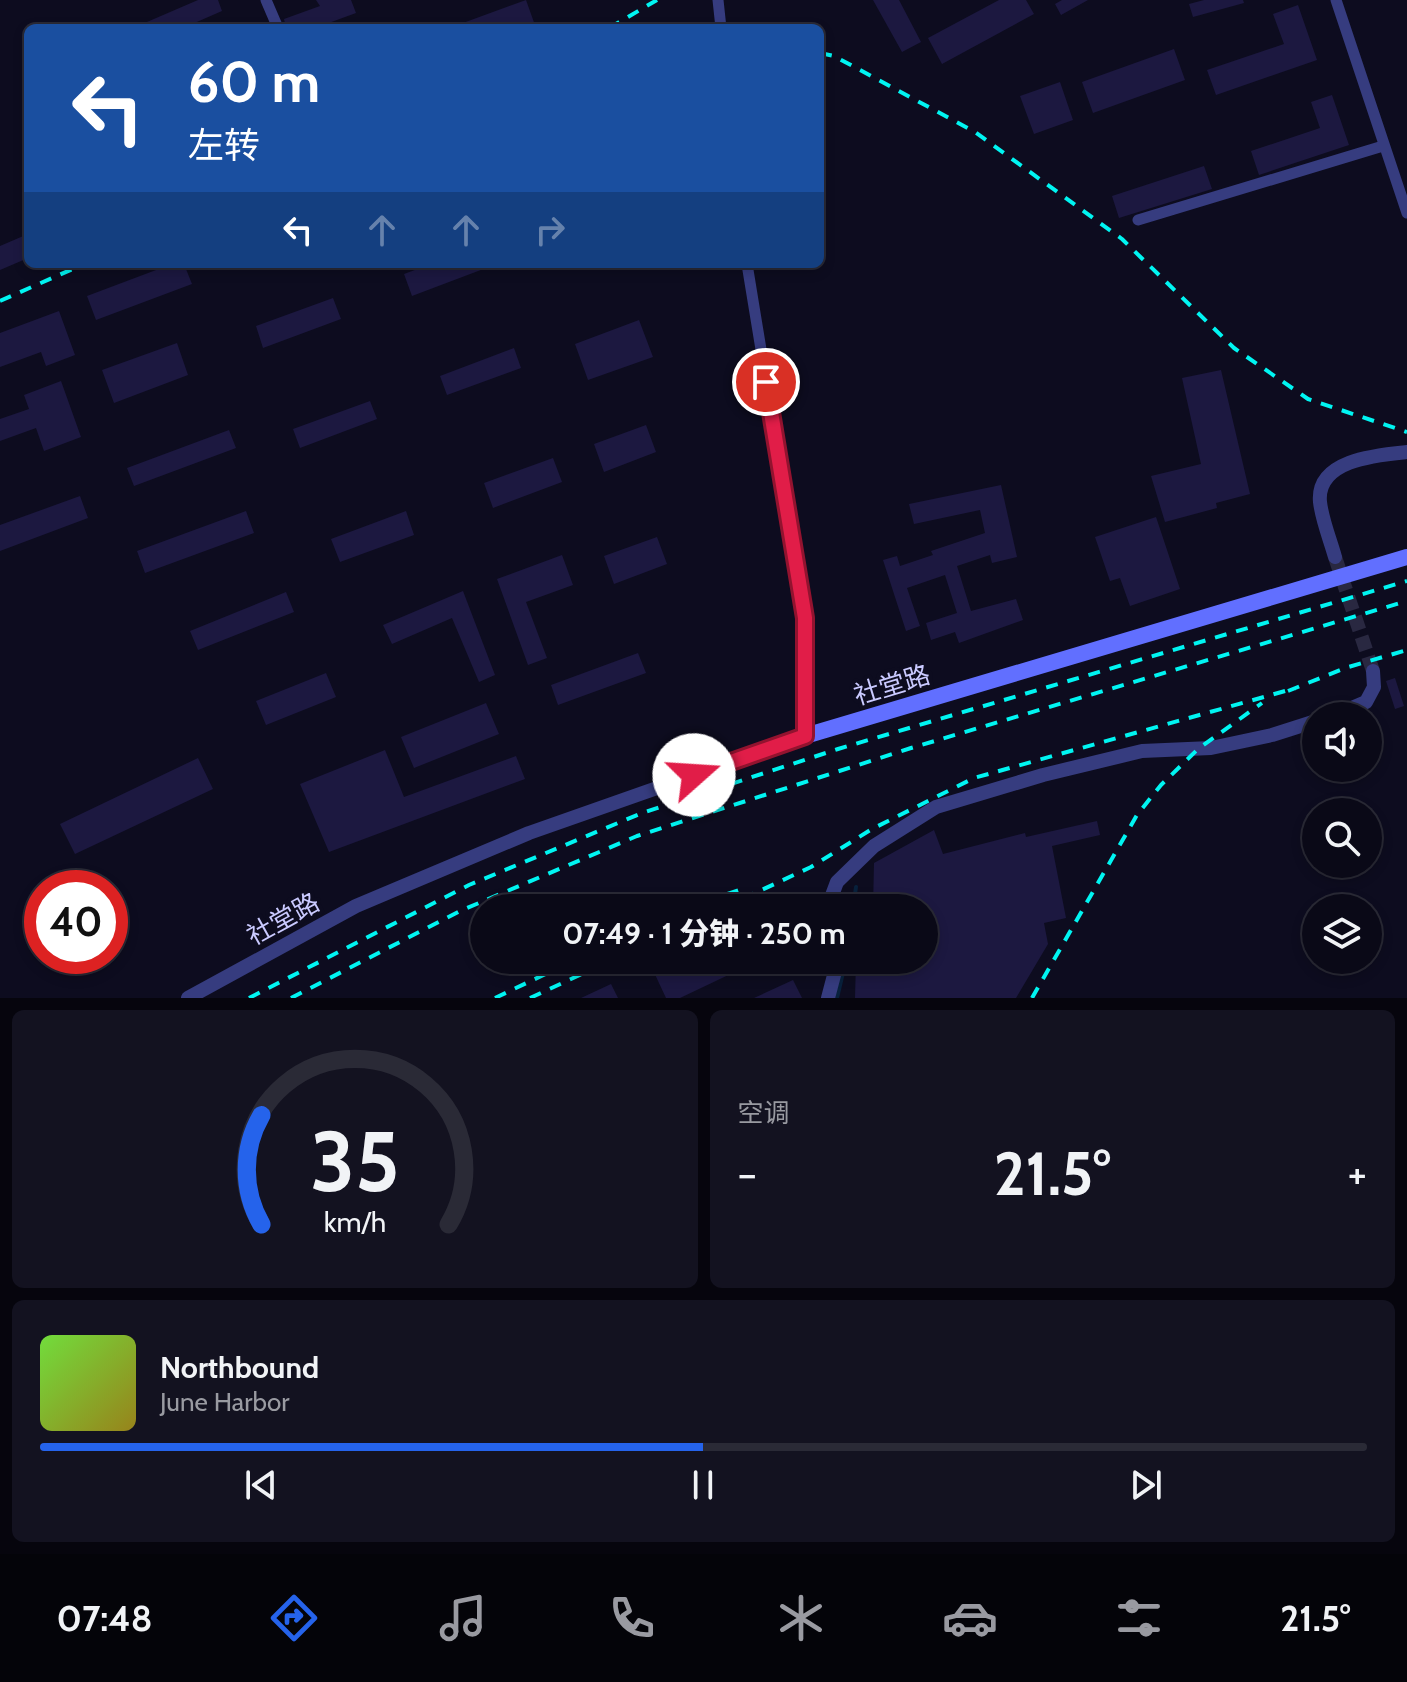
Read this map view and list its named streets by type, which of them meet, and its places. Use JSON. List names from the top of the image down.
{
  "streets": {
    "main road": ["社堂路"]
  },
  "page": {
    "turn": ["60 m", "左转"],
    "limit": "40",
    "trip": "07:49 · 1 分钟 · 250 m",
    "tile": "空调",
    "heat": ["−", "21.5°", "+"],
    "song": ["Northbound", "June Harbor"],
    "tabs": ["07:48", "21.5°"],
    "gauge": ["35", "km/h"]
  }
}
